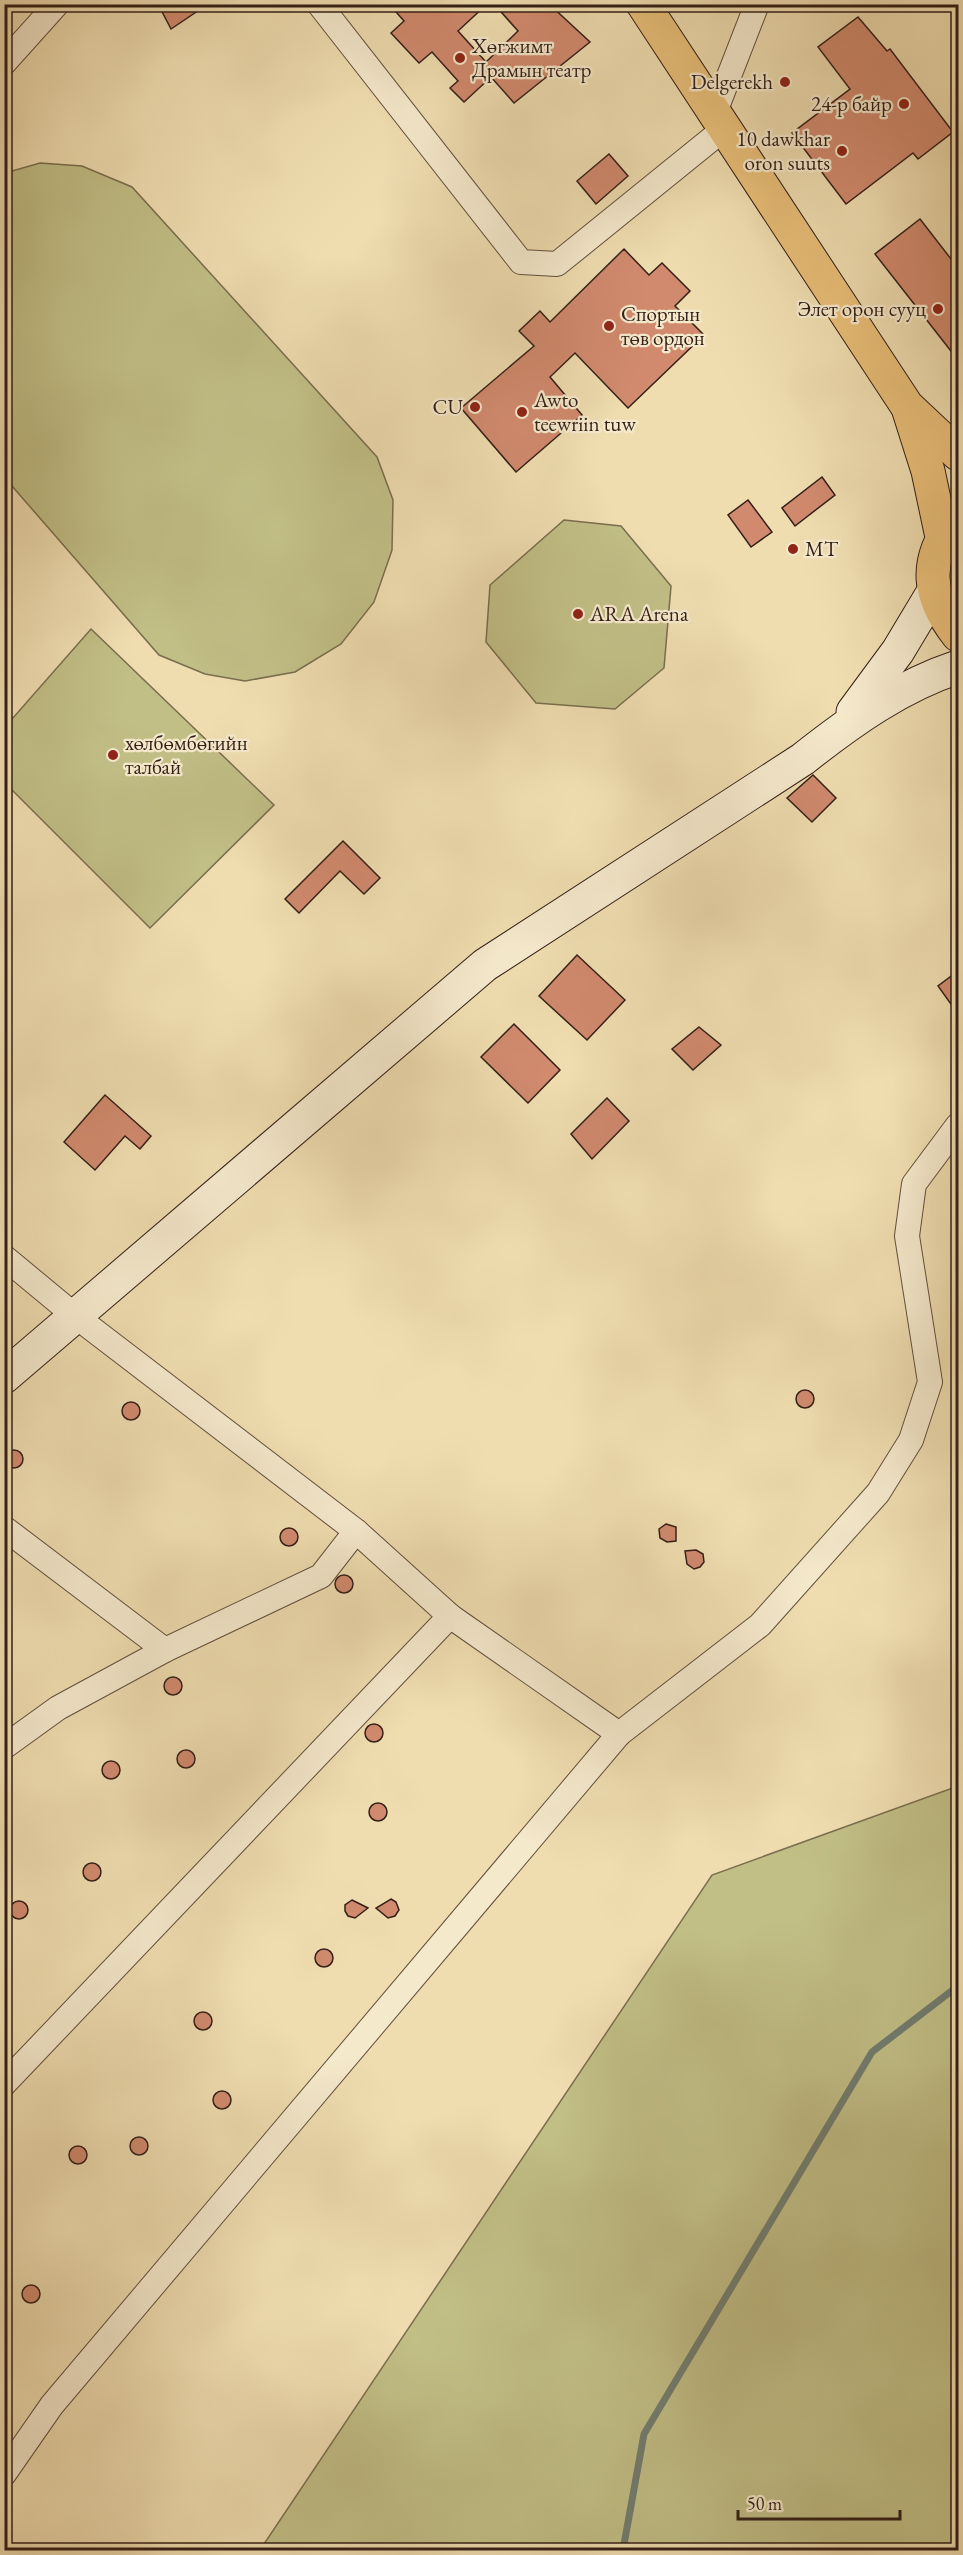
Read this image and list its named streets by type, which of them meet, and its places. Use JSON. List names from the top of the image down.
{
  "places": [
    "Хөгжимт Драмын театр",
    "Delgerekh",
    "24-р байр",
    "10 dawkhar oron suuts",
    "Элет орон сууц",
    "Спортын төв ордон",
    "CU",
    "Awto teewriin tuw",
    "MT",
    "ARA Arena",
    "хөлбөмбөгийн талбай"
  ],
  "scale_bar": "50 m"
}
